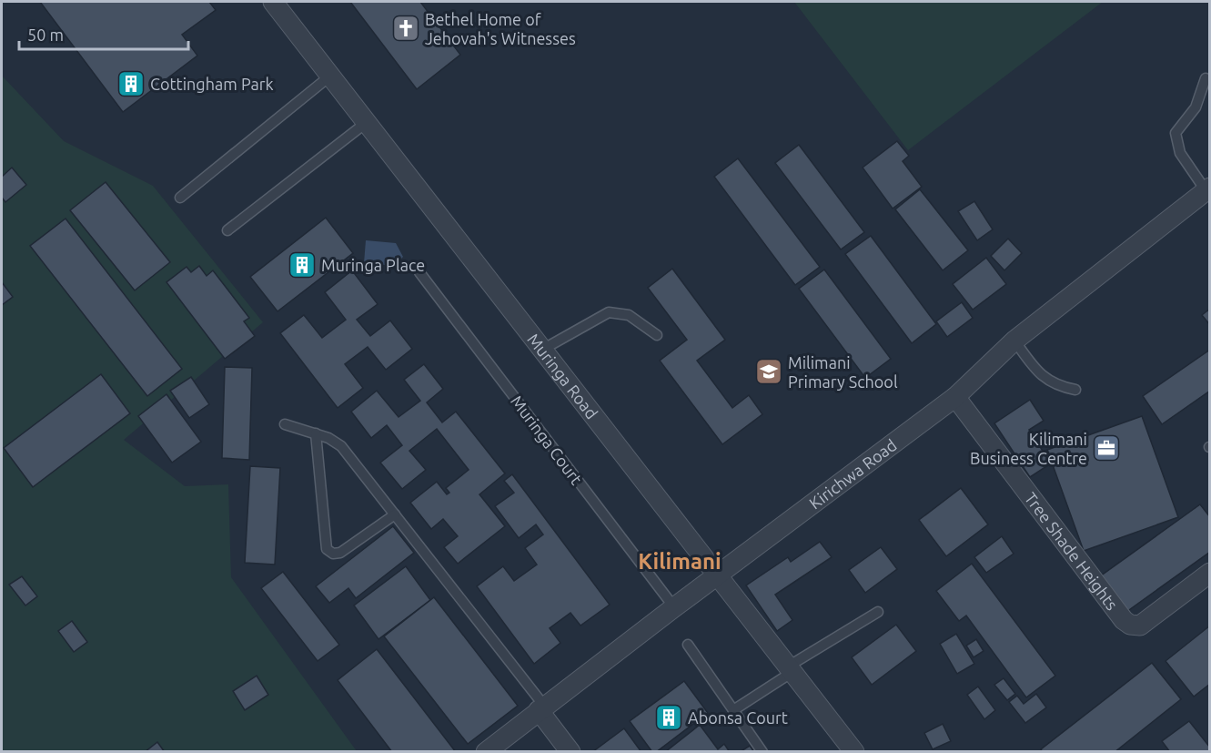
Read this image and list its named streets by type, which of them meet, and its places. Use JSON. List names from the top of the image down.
{
  "streets": {
    "street": ["Muringa Road", "Kirichwa Road", "Tree Shade Heights"],
    "lane": ["Muringa Court"]
  },
  "crossings": [
    ["Muringa Road", "Kirichwa Road"],
    ["Muringa Court", "Kirichwa Road"],
    ["Kirichwa Road", "Tree Shade Heights"]
  ],
  "districts": ["Kilimani"],
  "places": {
    "church": ["Bethel Home of Jehovah's Witnesses"],
    "building": ["Cottingham Park", "Muringa Place", "Abonsa Court"],
    "school or university": ["Milimani Primary School"],
    "office": ["Kilimani Business Centre"]
  },
  "scale_bar": "50 m"
}
